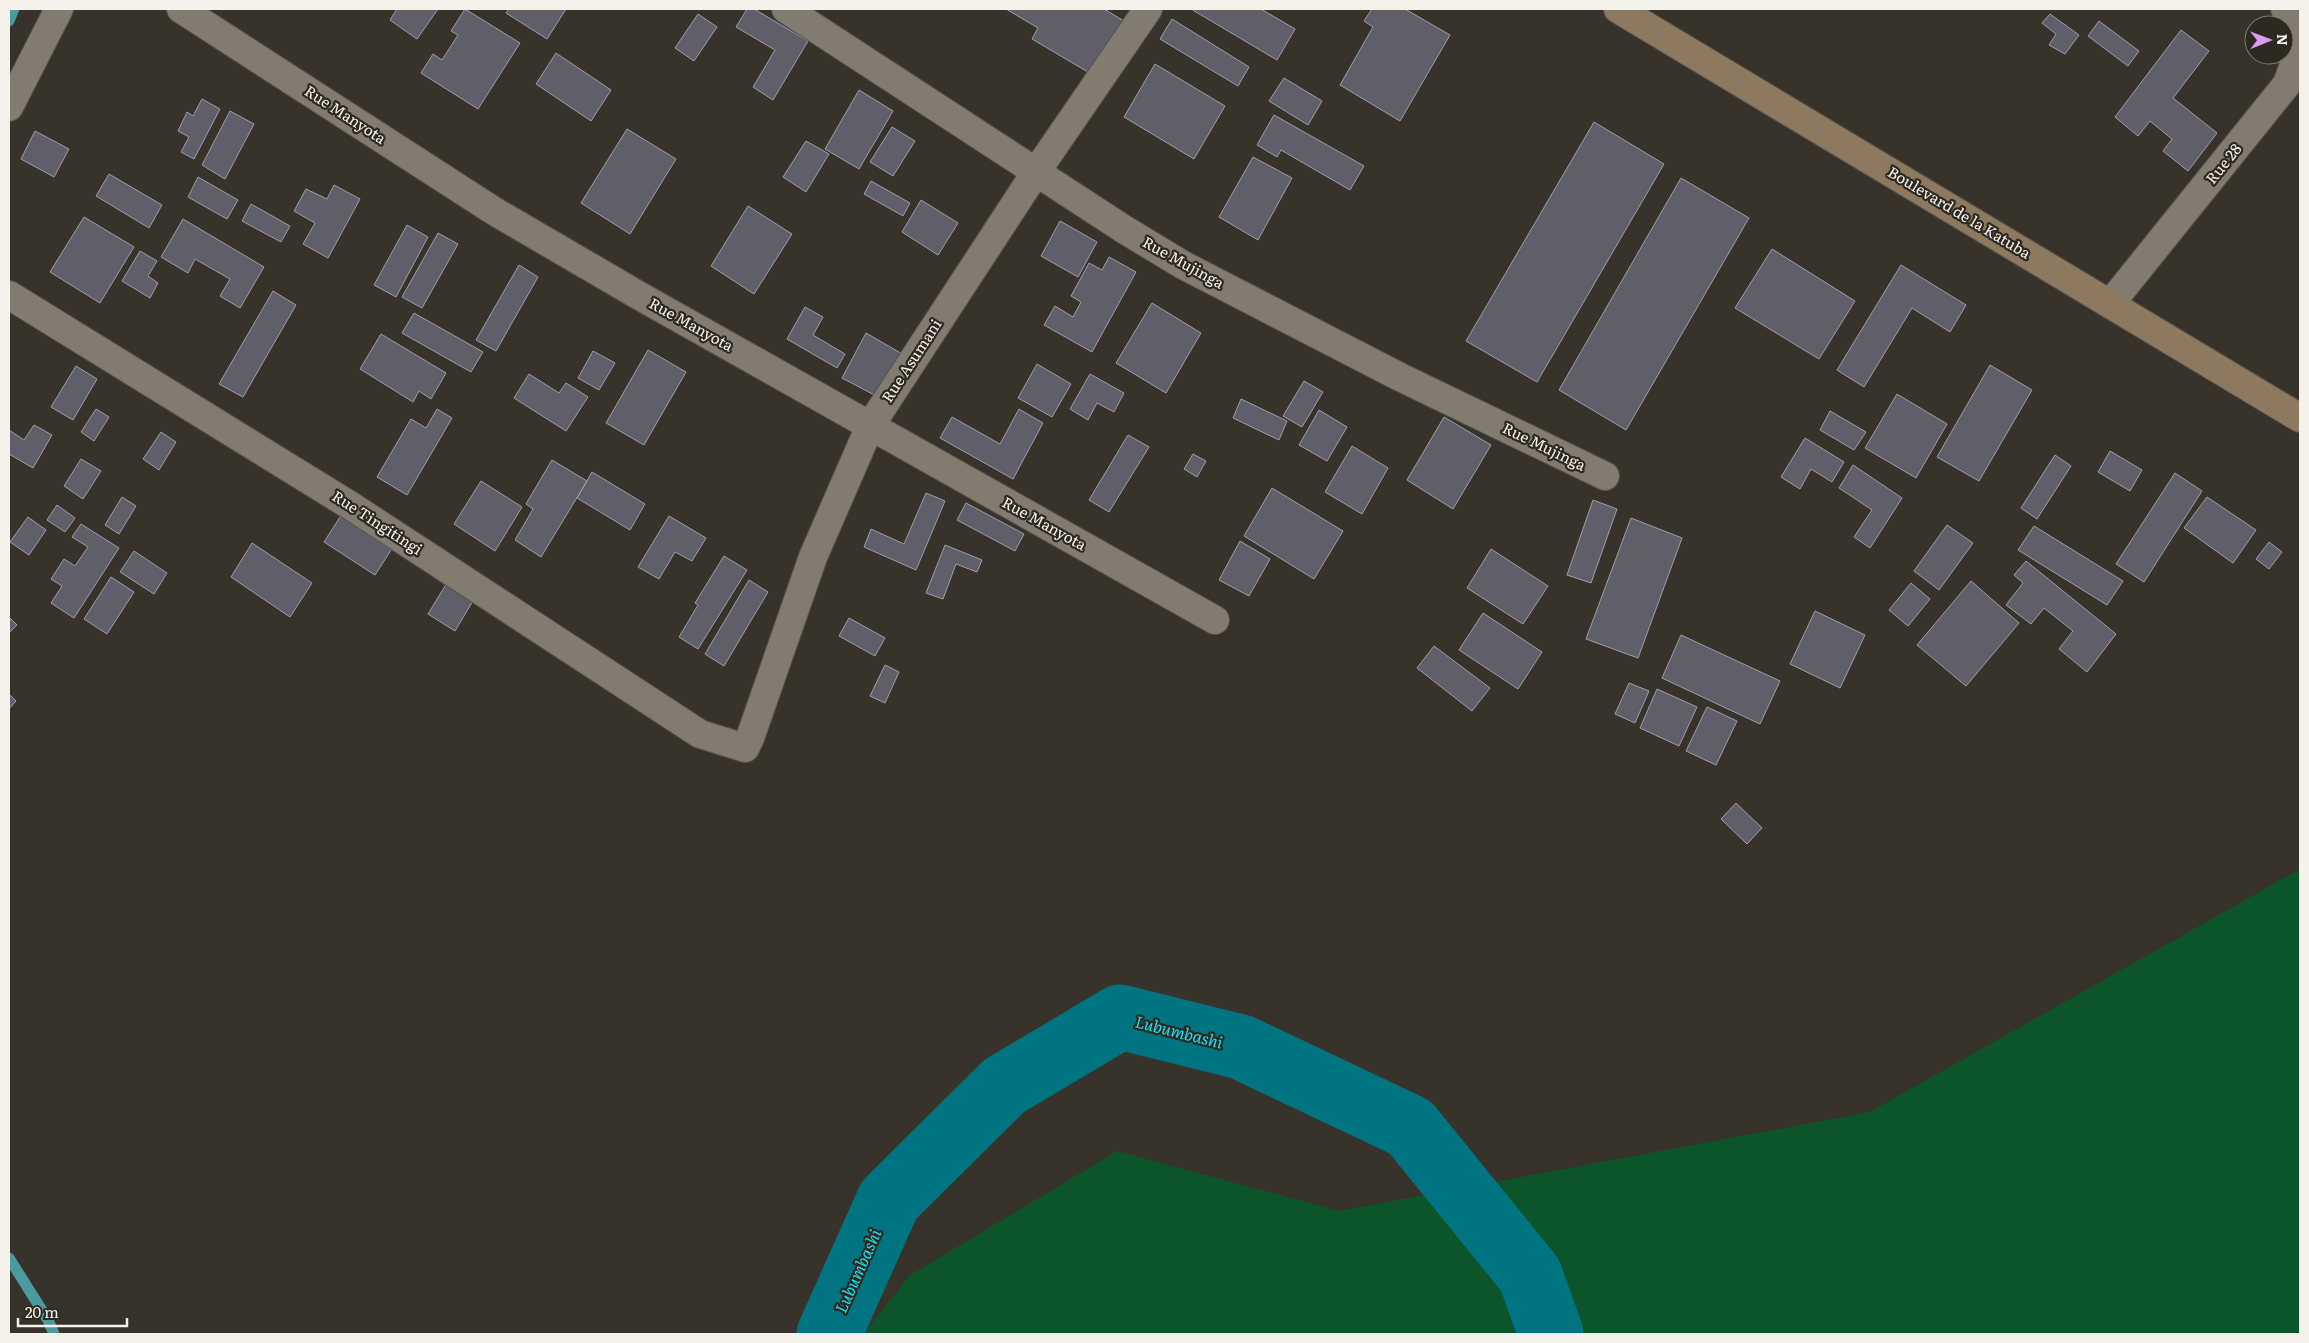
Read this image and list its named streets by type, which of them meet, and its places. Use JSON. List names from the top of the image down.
{
  "streets": {
    "street": [
      "Rue Manyota",
      "Rue 28",
      "Boulevard de la Katuba",
      "Rue Mujinga",
      "Rue Asumani",
      "Rue Tingitingi"
    ]
  },
  "crossings": [
    ["Rue Manyota", "Rue Asumani"],
    ["Rue 28", "Boulevard de la Katuba"],
    ["Rue Mujinga", "Rue Asumani"],
    ["Rue Asumani", "Rue Tingitingi"]
  ],
  "water": ["Lubumbashi"],
  "scale_bar": "20 m",
  "north": "right"
}
